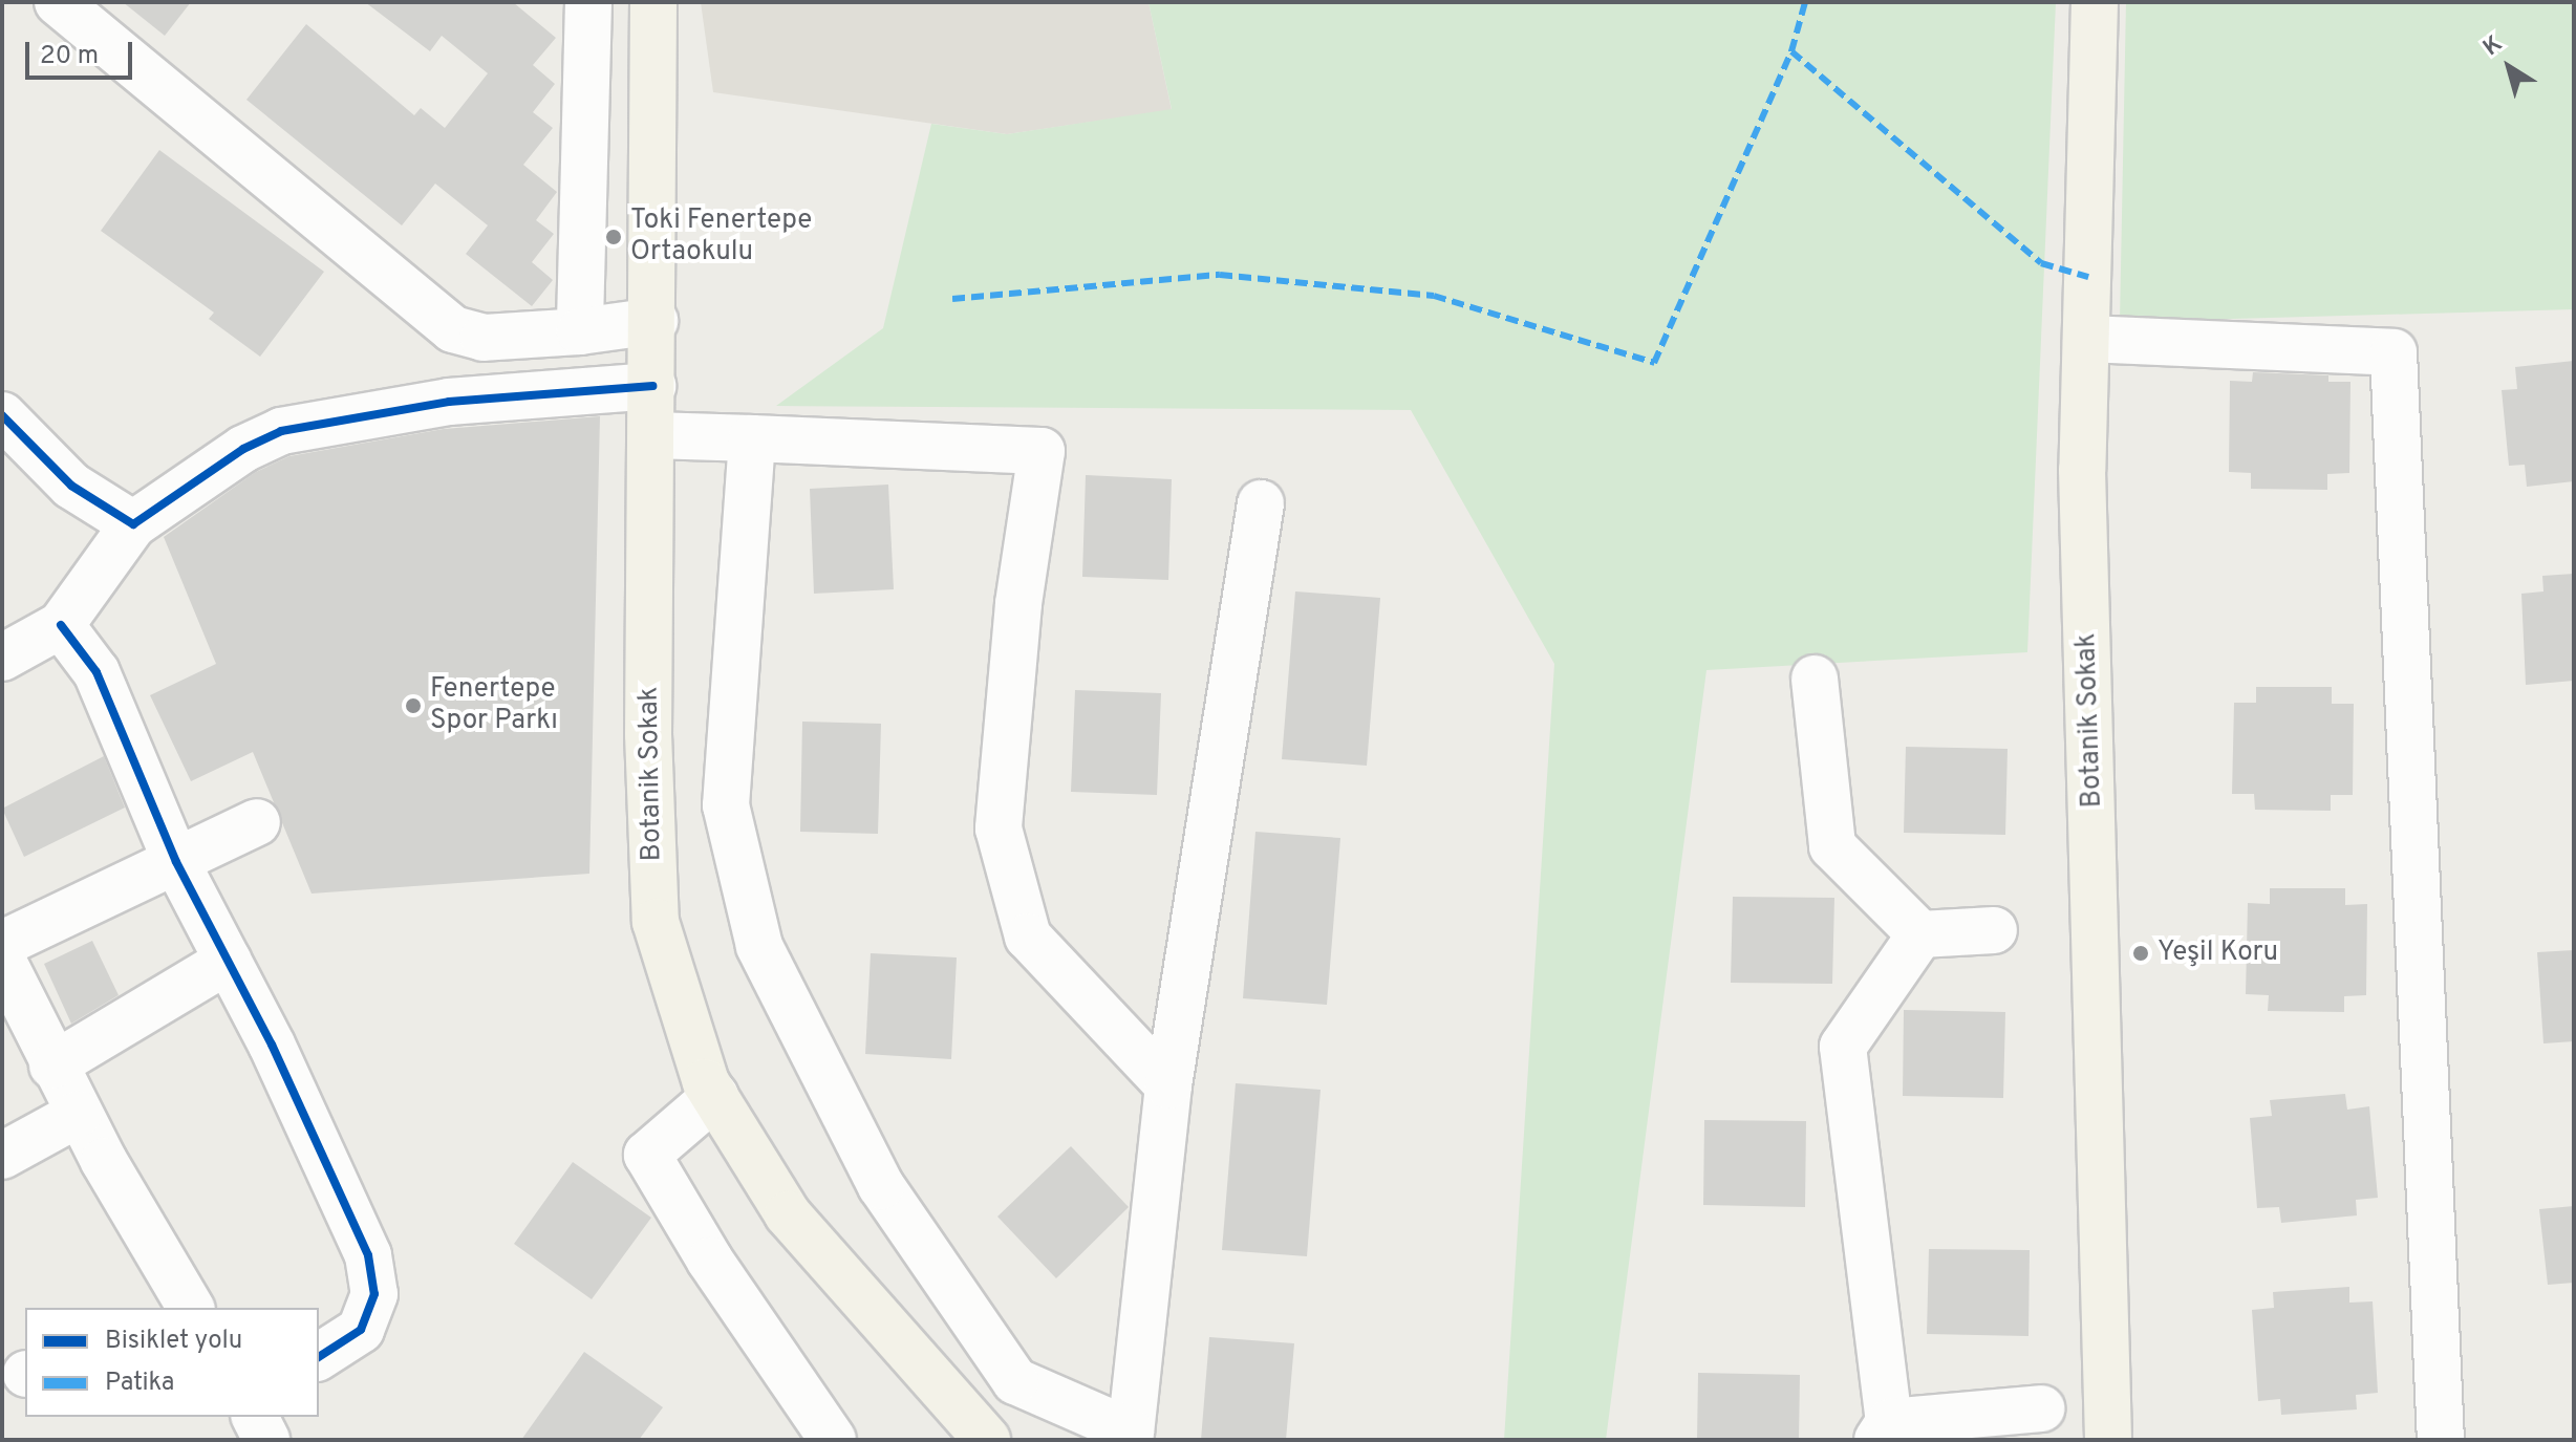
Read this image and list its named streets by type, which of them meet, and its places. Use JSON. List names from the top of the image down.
{
  "streets": {
    "main road": ["Botanik Sokak"]
  },
  "places": ["Toki Fenertepe Ortaokulu", "Fenertepe Spor Parkı", "Yeşil Koru"],
  "legend": ["Bisiklet yolu", "Patika"],
  "scale_bar": "20 m",
  "north": "top left"
}
